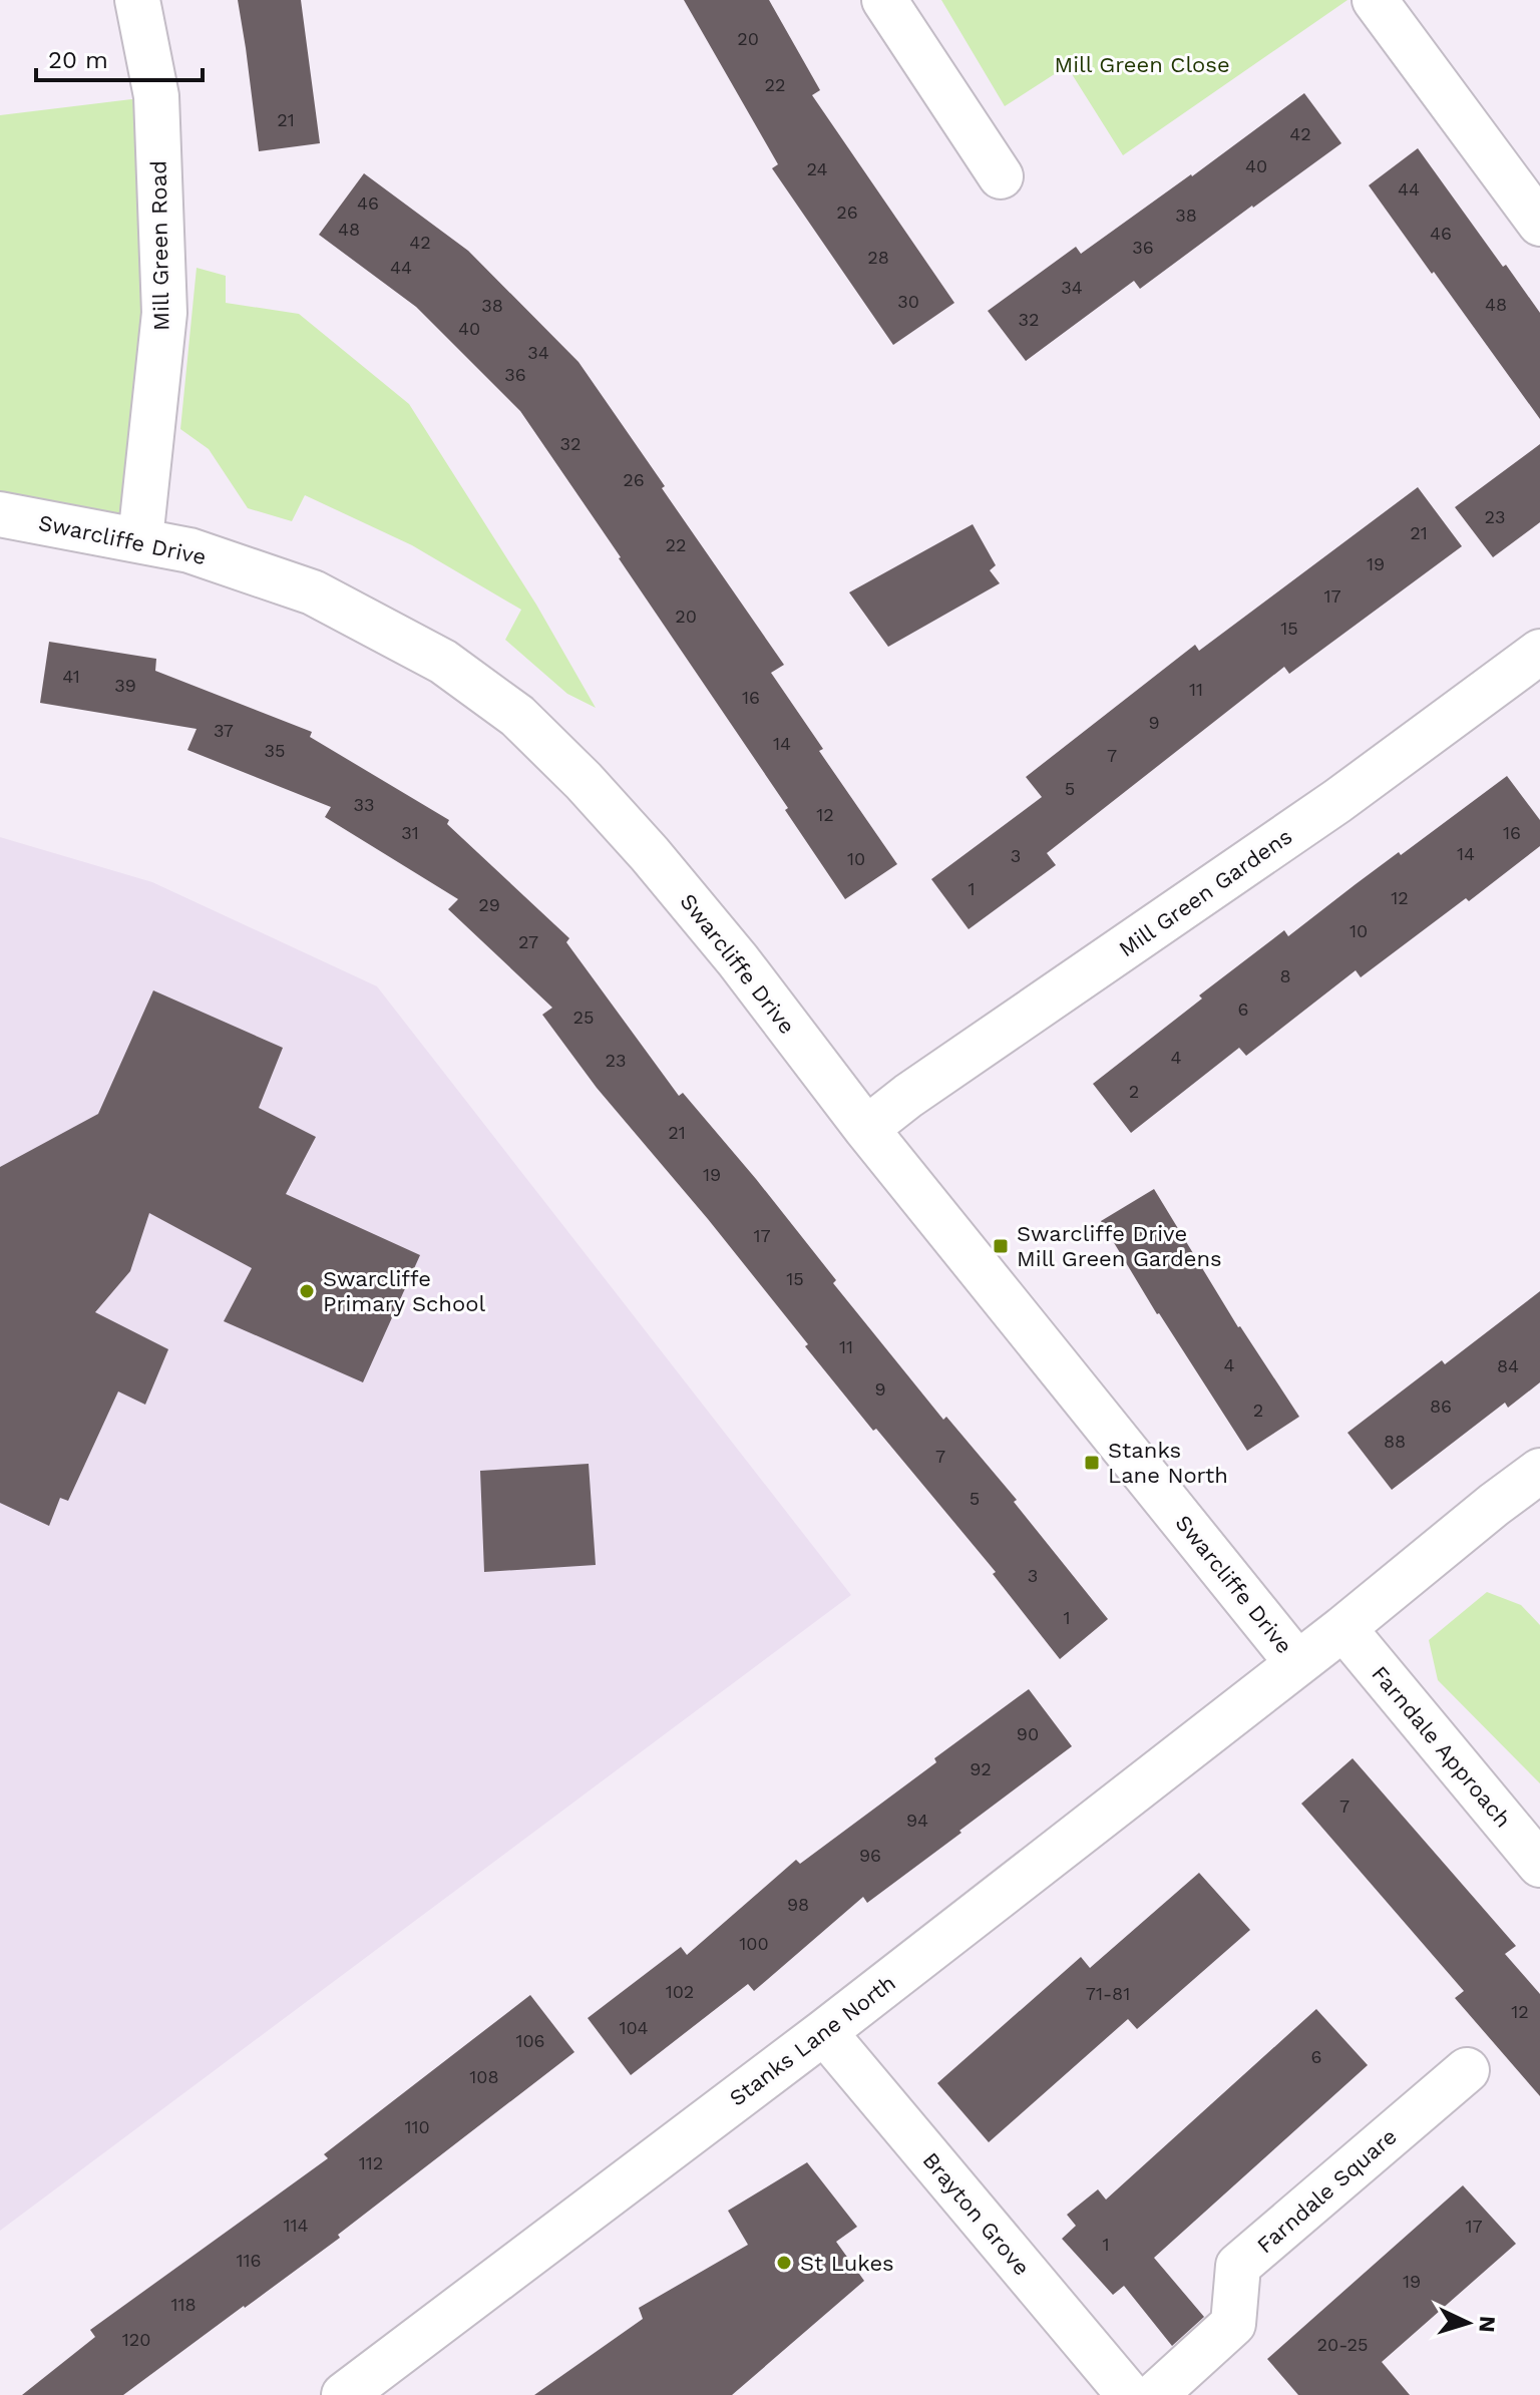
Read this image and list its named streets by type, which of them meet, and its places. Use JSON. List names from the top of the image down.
{
  "streets": {
    "street": [
      "Mill Green Road",
      "Swarcliffe Drive",
      "Mill Green Gardens",
      "Farndale Approach",
      "Stanks Lane North",
      "Farndale Square",
      "Brayton Grove"
    ]
  },
  "crossings": [
    ["Mill Green Road", "Swarcliffe Drive"],
    ["Swarcliffe Drive", "Mill Green Gardens"],
    ["Swarcliffe Drive", "Stanks Lane North"],
    ["Farndale Approach", "Stanks Lane North"],
    ["Stanks Lane North", "Brayton Grove"]
  ],
  "parks": ["Mill Green Close"],
  "places": {
    "transit": ["Swarcliffe Drive Mill Green Gardens", "Stanks Lane North"],
    "other": ["Swarcliffe Primary School", "St Lukes"]
  },
  "house_numbers": [
    "20",
    "22",
    "21",
    "42",
    "40",
    "24",
    "44",
    "46",
    "26",
    "38",
    "48",
    "46",
    "42",
    "36",
    "28",
    "44",
    "34",
    "30",
    "48",
    "38",
    "32",
    "40",
    "34",
    "36",
    "32",
    "26",
    "23",
    "21",
    "22",
    "19",
    "17",
    "20",
    "15",
    "41",
    "39",
    "11",
    "16",
    "9",
    "37",
    "14",
    "35",
    "7",
    "5",
    "33",
    "12",
    "31",
    "16",
    "14",
    "3",
    "10",
    "1",
    "12",
    "29",
    "10",
    "27",
    "8",
    "6",
    "25",
    "4",
    "23",
    "2",
    "21",
    "19",
    "17",
    "15",
    "11",
    "4",
    "84",
    "9",
    "86",
    "2",
    "88",
    "7",
    "5",
    "3",
    "1",
    "90",
    "92",
    "7",
    "94",
    "96",
    "98",
    "100",
    "102",
    "71-81",
    "12",
    "104",
    "106",
    "6",
    "108",
    "110",
    "112",
    "114",
    "17",
    "1",
    "116",
    "19",
    "118",
    "120",
    "20-25"
  ],
  "scale_bar": "20 m",
  "north": "right"
}
